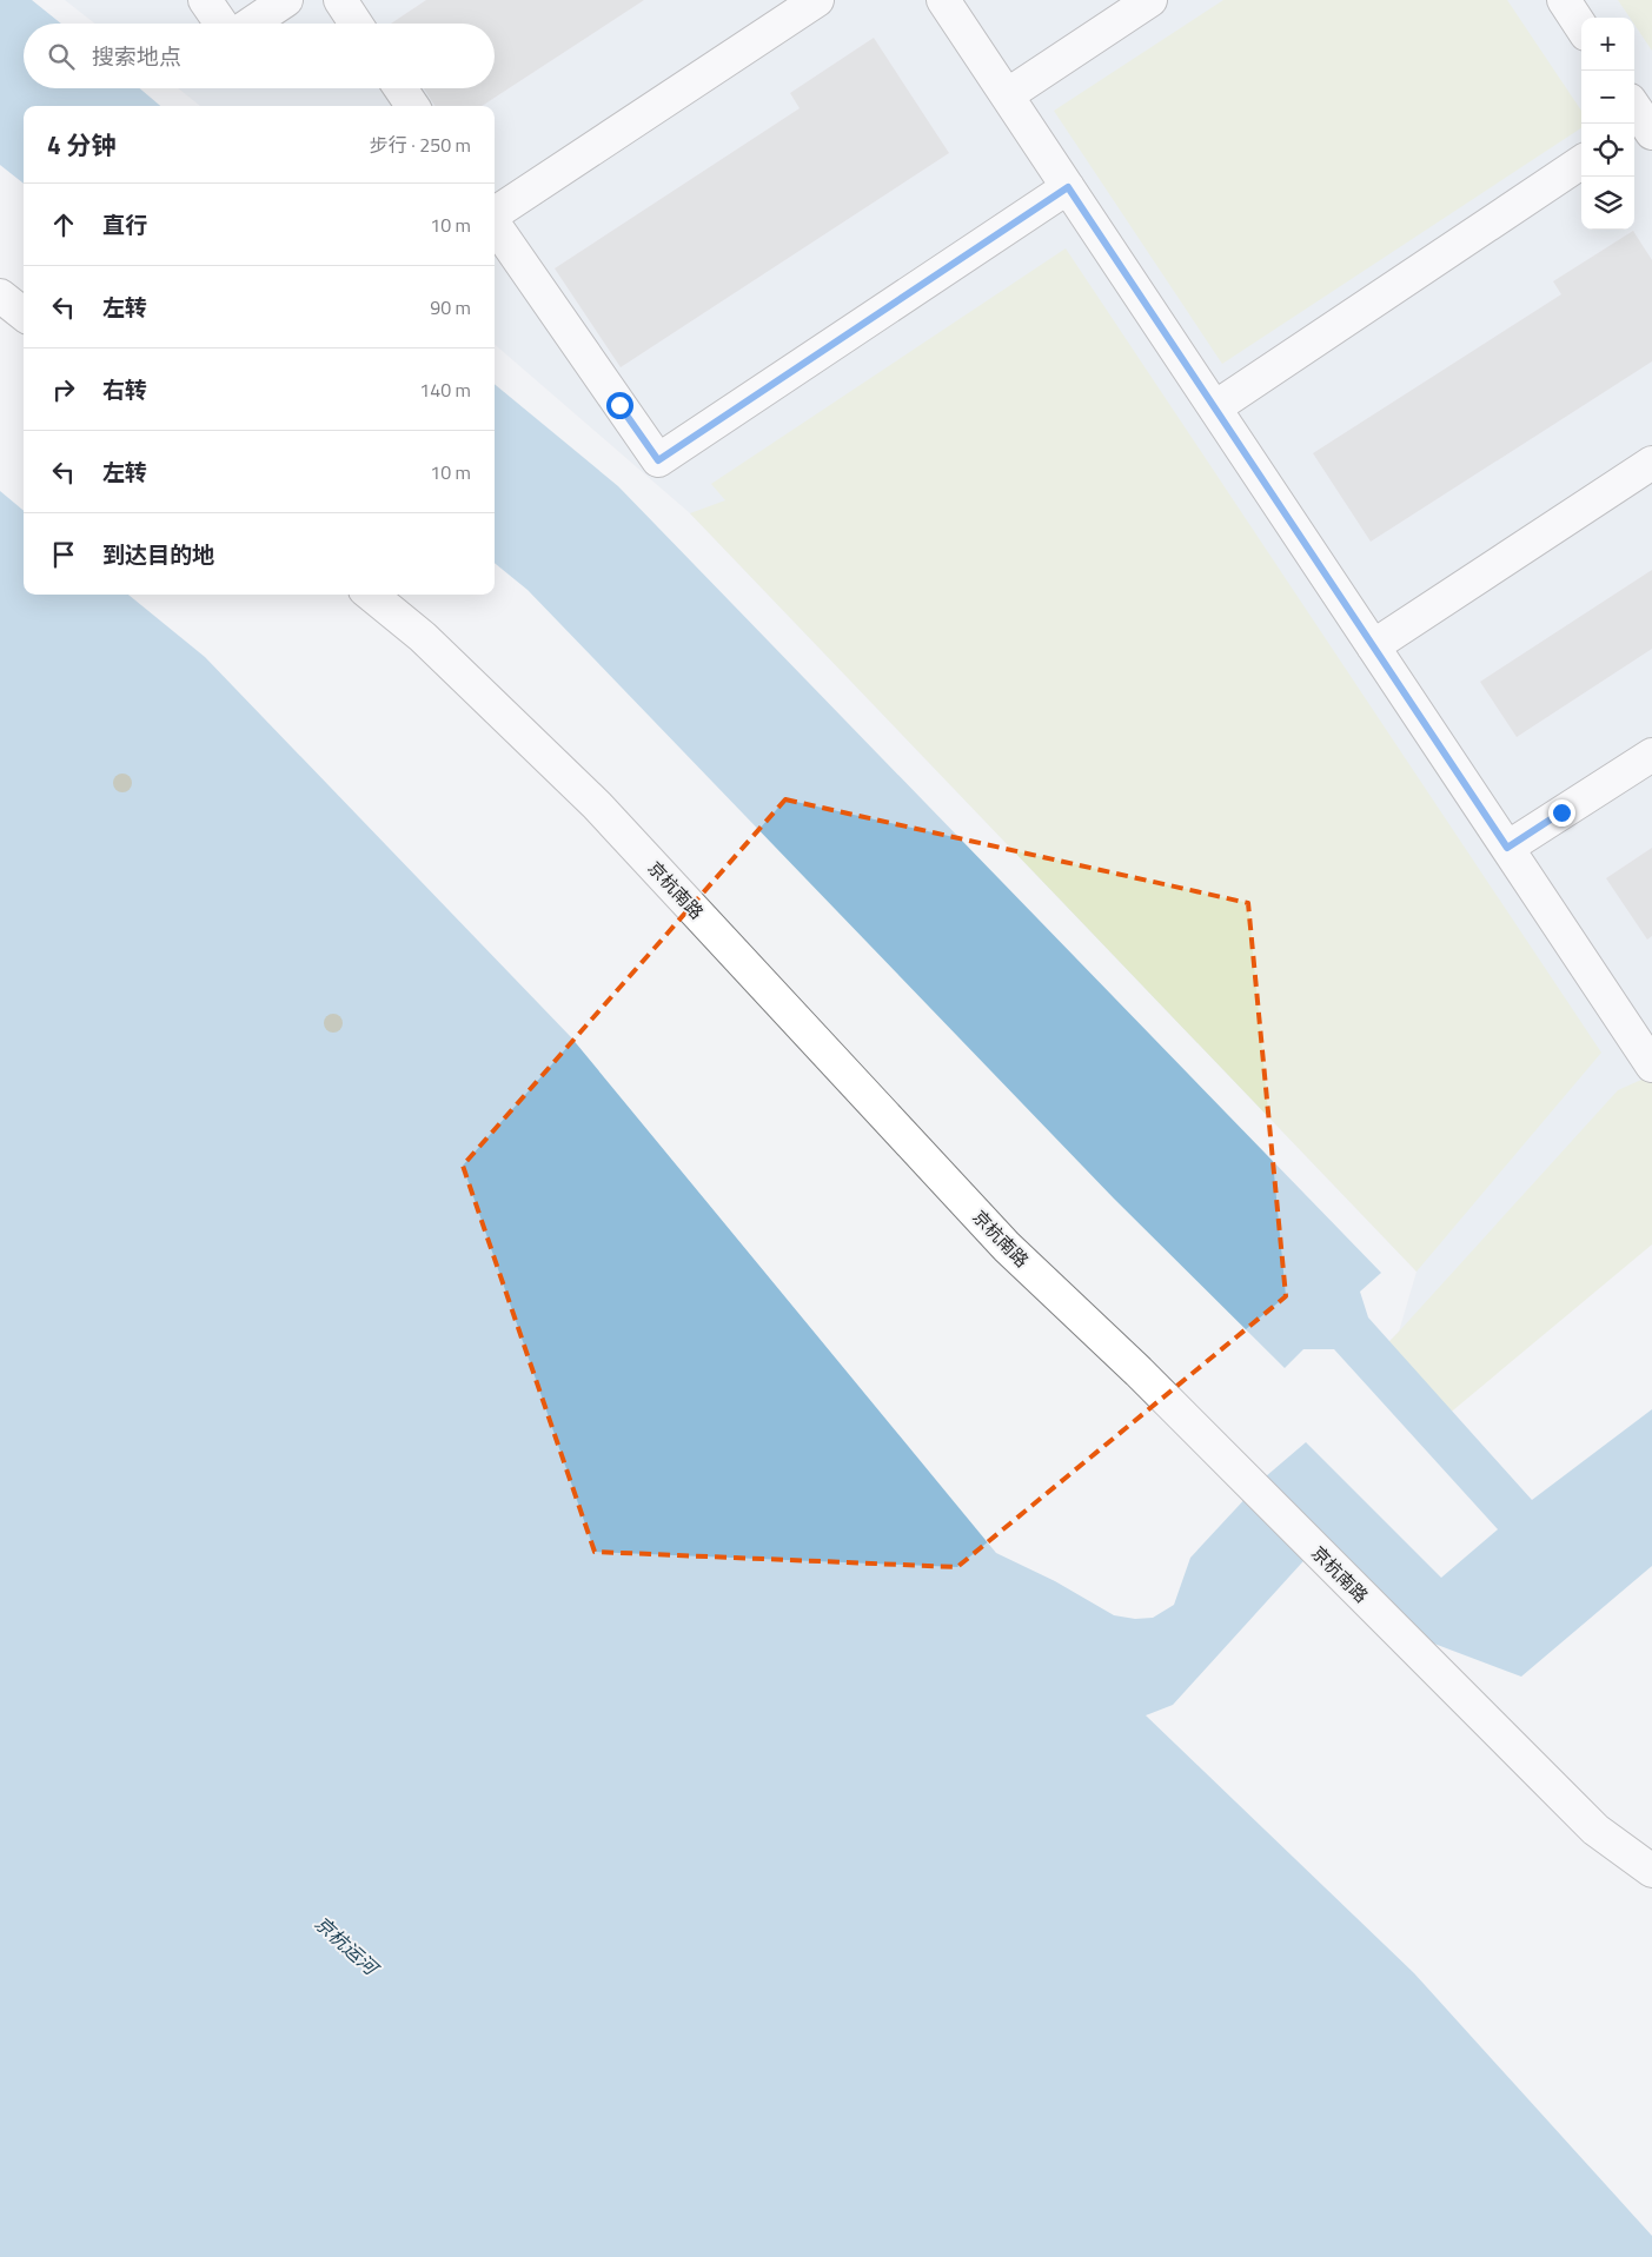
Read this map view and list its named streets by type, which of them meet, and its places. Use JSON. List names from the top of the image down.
{
  "streets": {
    "street": ["京杭南路"]
  },
  "water": ["京杭运河"],
  "page": {
    "map_buttons": ["+", "−"],
    "search": "搜索地点",
    "heading": ["4 分钟", "步行 · 250 m"],
    "list": [
      ["直行", "10 m"],
      ["左转", "90 m"],
      ["右转", "140 m"],
      ["左转", "10 m"],
      "到达目的地"
    ]
  }
}
